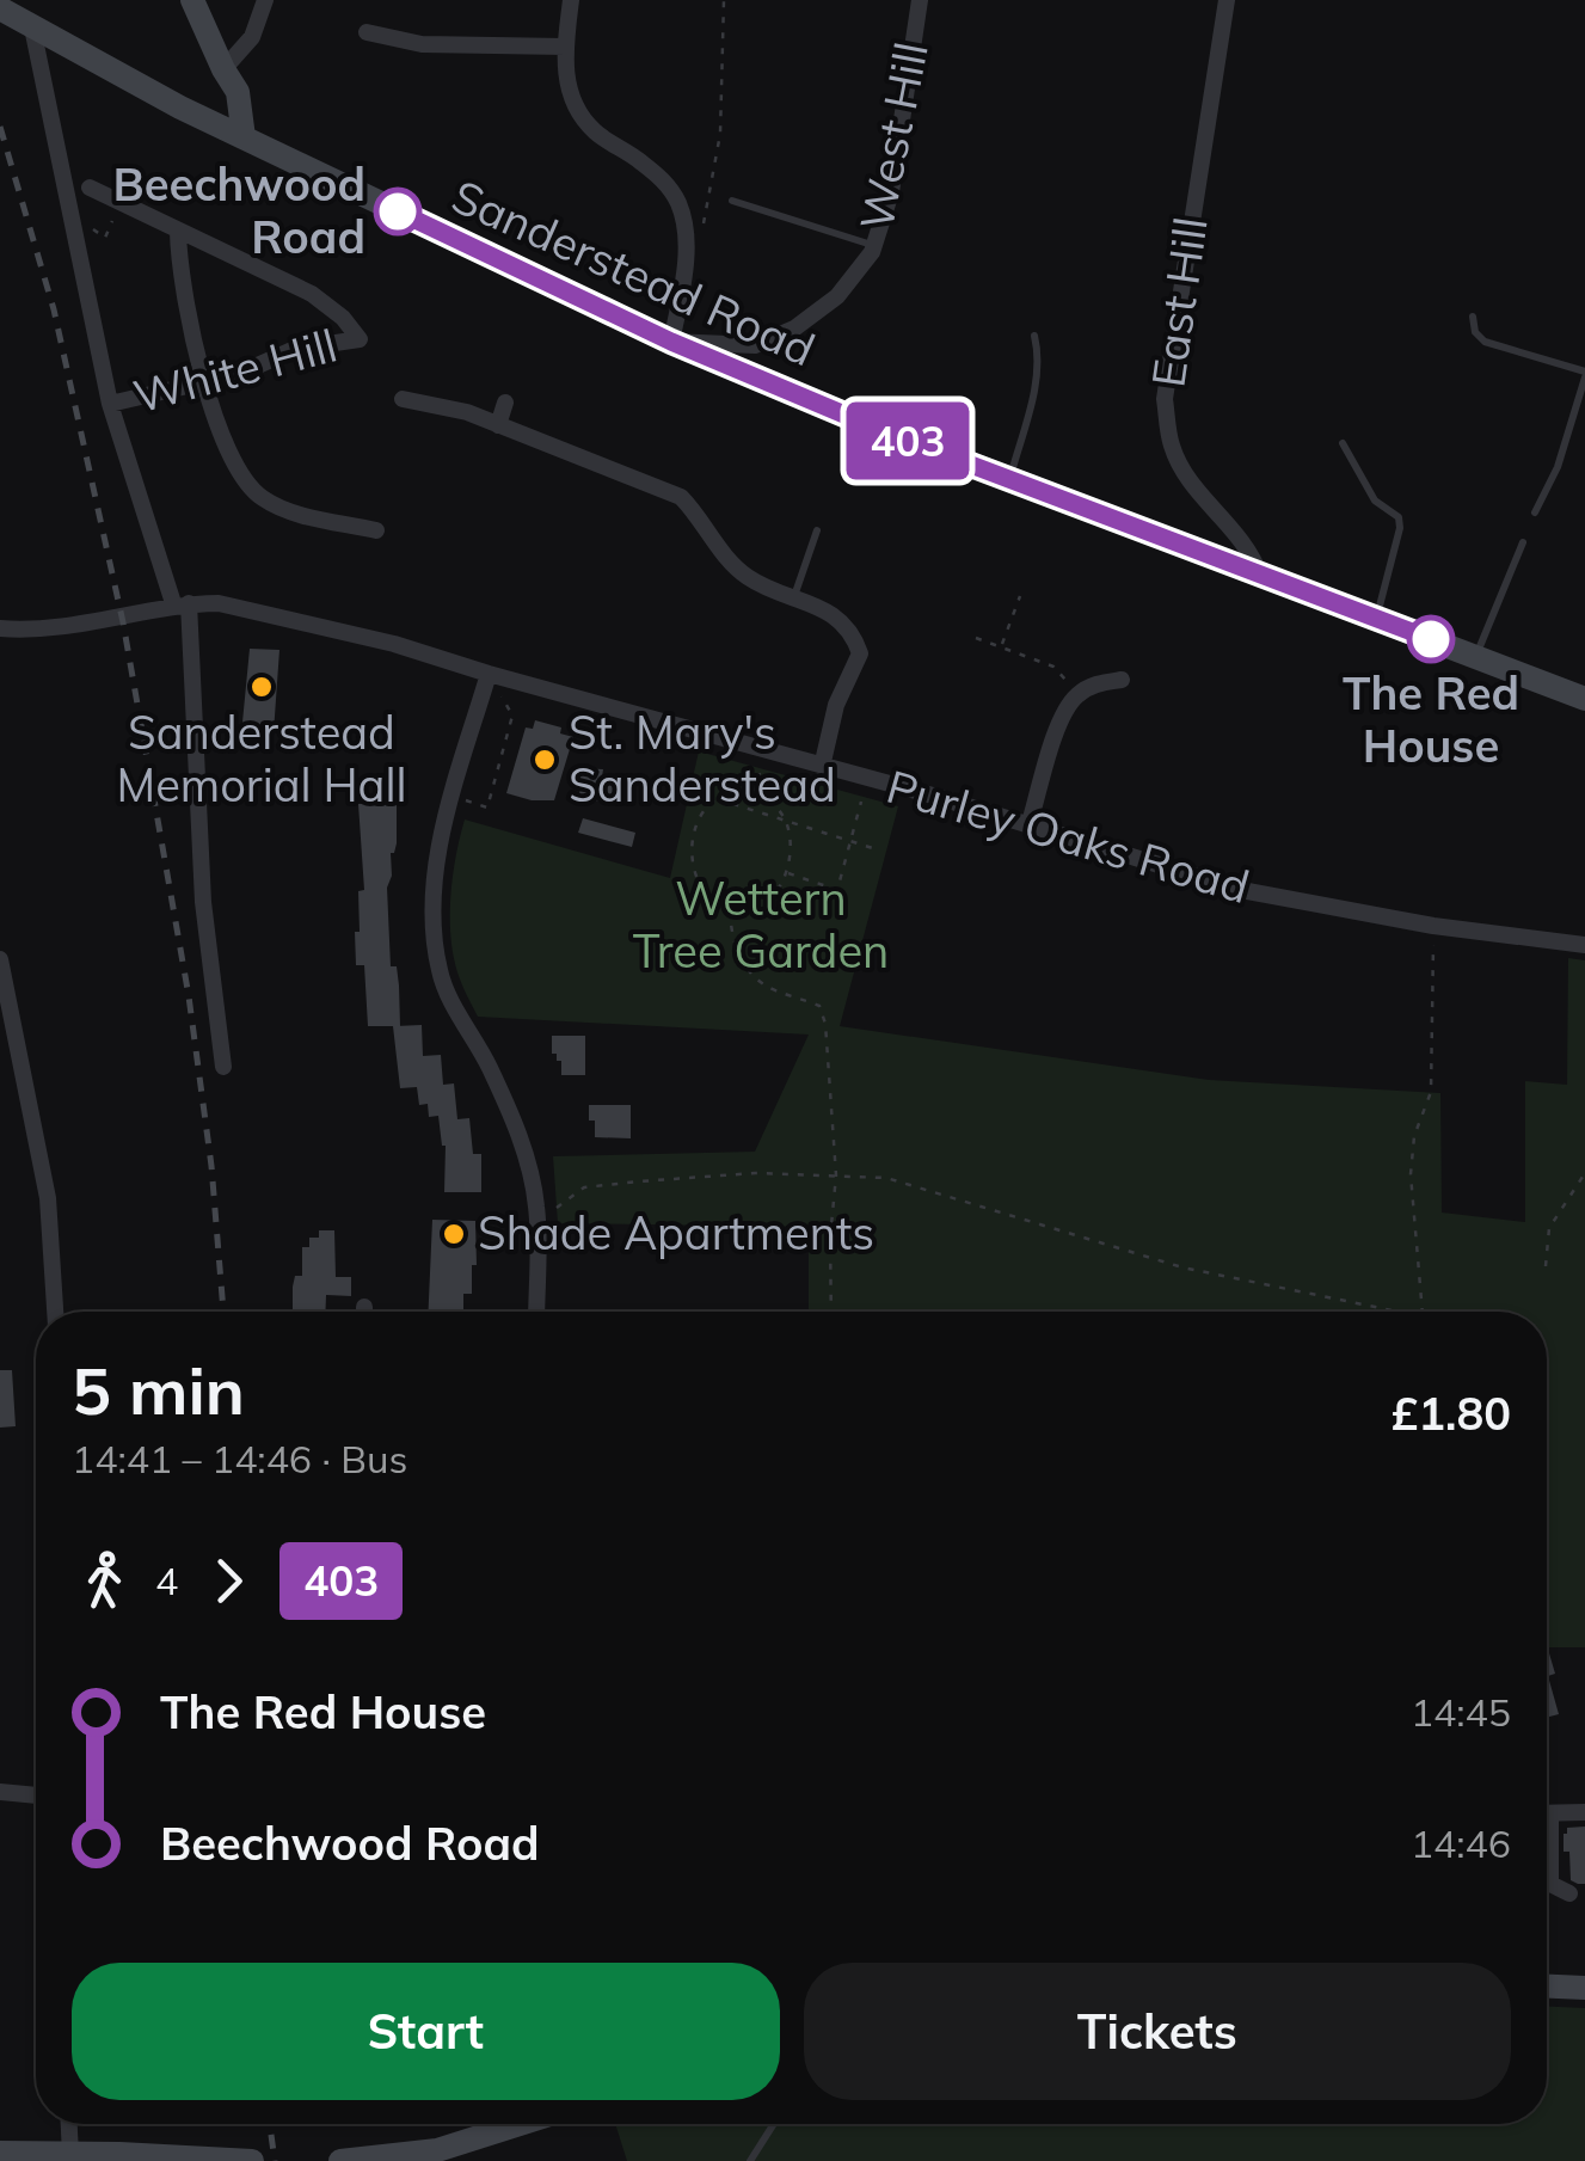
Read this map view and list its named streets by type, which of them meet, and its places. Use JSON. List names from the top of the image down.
{
  "streets": {
    "main road": ["Sanderstead Road"],
    "street": [
      "West Hill",
      "East Hill",
      "White Hill",
      "Purley Oaks Road"
    ]
  },
  "crossings": [
    ["West Hill", "Sanderstead Road"],
    ["Sanderstead Road", "East Hill"]
  ],
  "parks": ["Wettern Tree Garden"],
  "places": [
    "Beechwood Road",
    "The Red House",
    "Sanderstead Memorial Hall",
    "St. Mary's Sanderstead",
    "Shade Apartments"
  ],
  "lines": ["bus line 403"],
  "page": {
    "on_map": "403",
    "heading": ["5 min", "14:41 – 14:46 · Bus", "£1.80"],
    "legs": ["4", "403"],
    "list": [
      {
        "name": "The Red House",
        "value": "14:45"
      },
      {
        "name": "Beechwood Road",
        "value": "14:46"
      }
    ],
    "buttons": ["Start", "Tickets"]
  }
}
